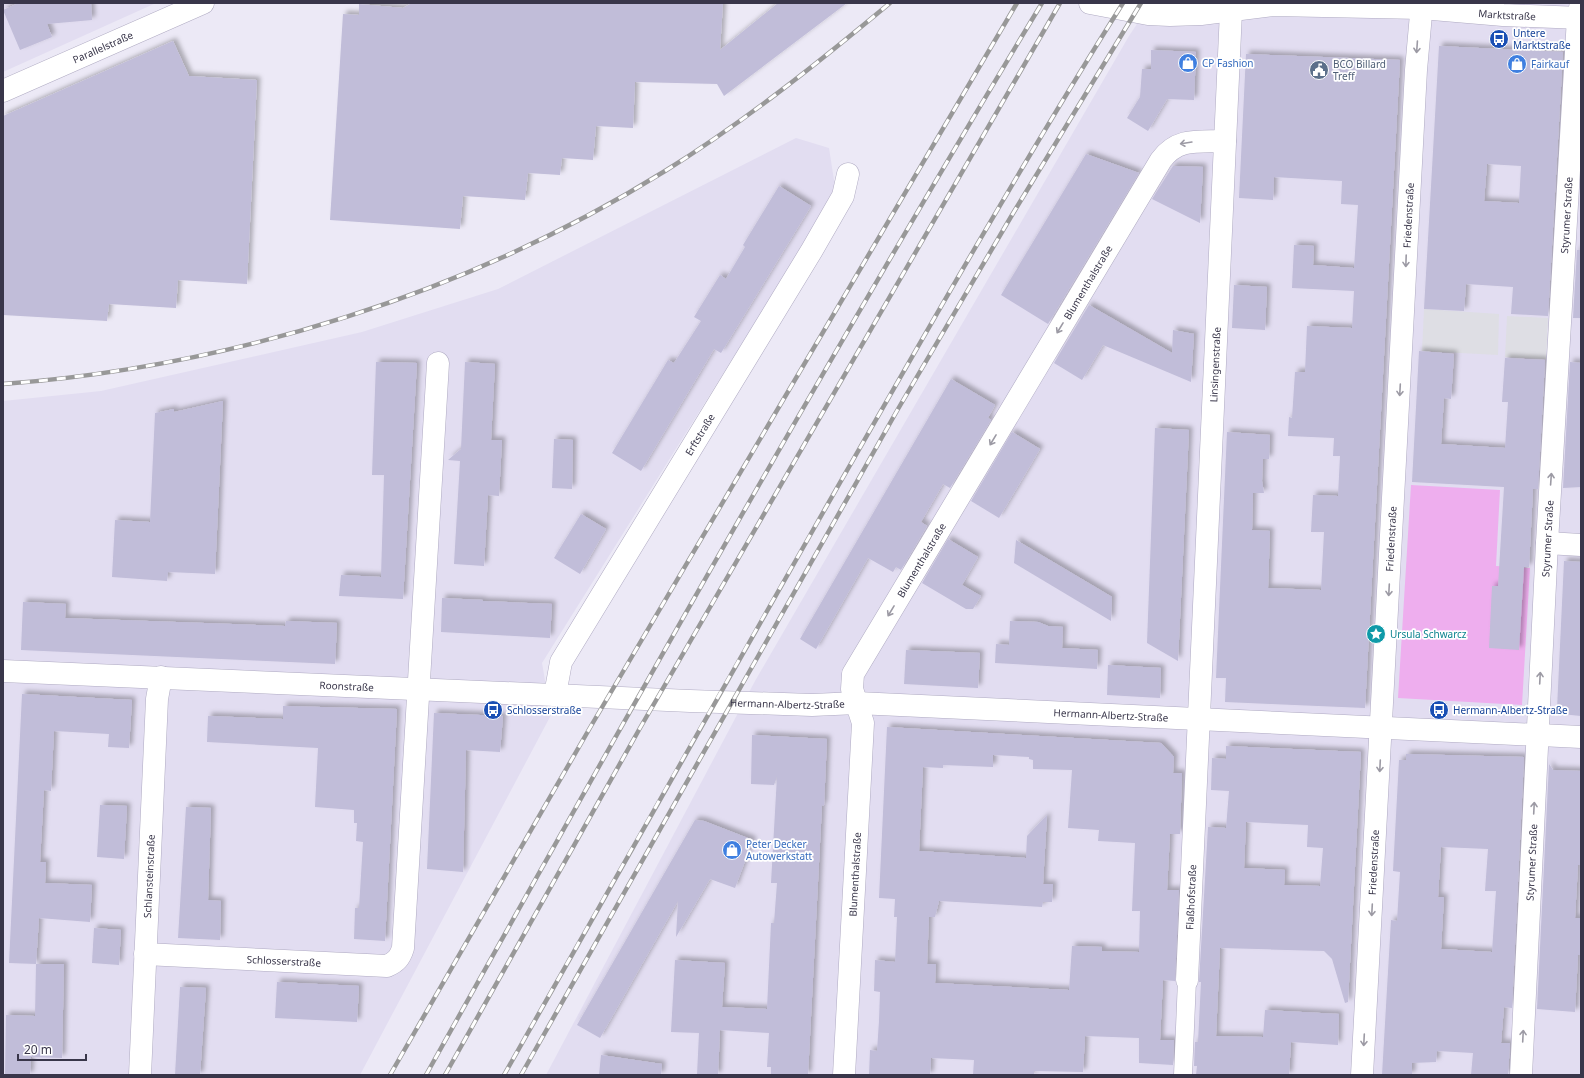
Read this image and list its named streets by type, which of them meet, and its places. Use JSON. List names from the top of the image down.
{
  "streets": {
    "street": [
      "Marktstraße",
      "Parallelstraße",
      "Friedenstraße",
      "Styrumer Straße",
      "Blumenthalstraße",
      "Linsingenstraße",
      "Erftstraße",
      "Roonstraße",
      "Hermann-Albertz-Straße",
      "Schlansteinstraße",
      "Flaßhofstraße",
      "Schlosserstraße"
    ]
  },
  "crossings": [
    ["Marktstraße", "Friedenstraße"],
    ["Marktstraße", "Styrumer Straße"],
    ["Marktstraße", "Linsingenstraße"],
    ["Friedenstraße", "Hermann-Albertz-Straße"],
    ["Styrumer Straße", "Hermann-Albertz-Straße"],
    ["Blumenthalstraße", "Linsingenstraße"],
    ["Blumenthalstraße", "Hermann-Albertz-Straße"],
    ["Linsingenstraße", "Hermann-Albertz-Straße"],
    ["Linsingenstraße", "Flaßhofstraße"],
    ["Erftstraße", "Roonstraße"],
    ["Roonstraße", "Hermann-Albertz-Straße"],
    ["Roonstraße", "Schlansteinstraße"],
    ["Roonstraße", "Schlosserstraße"],
    ["Hermann-Albertz-Straße", "Flaßhofstraße"],
    ["Schlansteinstraße", "Schlosserstraße"]
  ],
  "one_way": ["Friedenstraße", "Styrumer Straße", "Blumenthalstraße"],
  "places": {
    "bus stop": ["Untere Marktstraße", "Schlosserstraße", "Hermann-Albertz-Straße"],
    "shop": ["CP Fashion", "Fairkauf", "Peter Decker Autowerkstatt"],
    "public building": ["BCO Billard Treff"],
    "place": ["Ursula Schwarcz"]
  },
  "scale_bar": "20 m"
}
